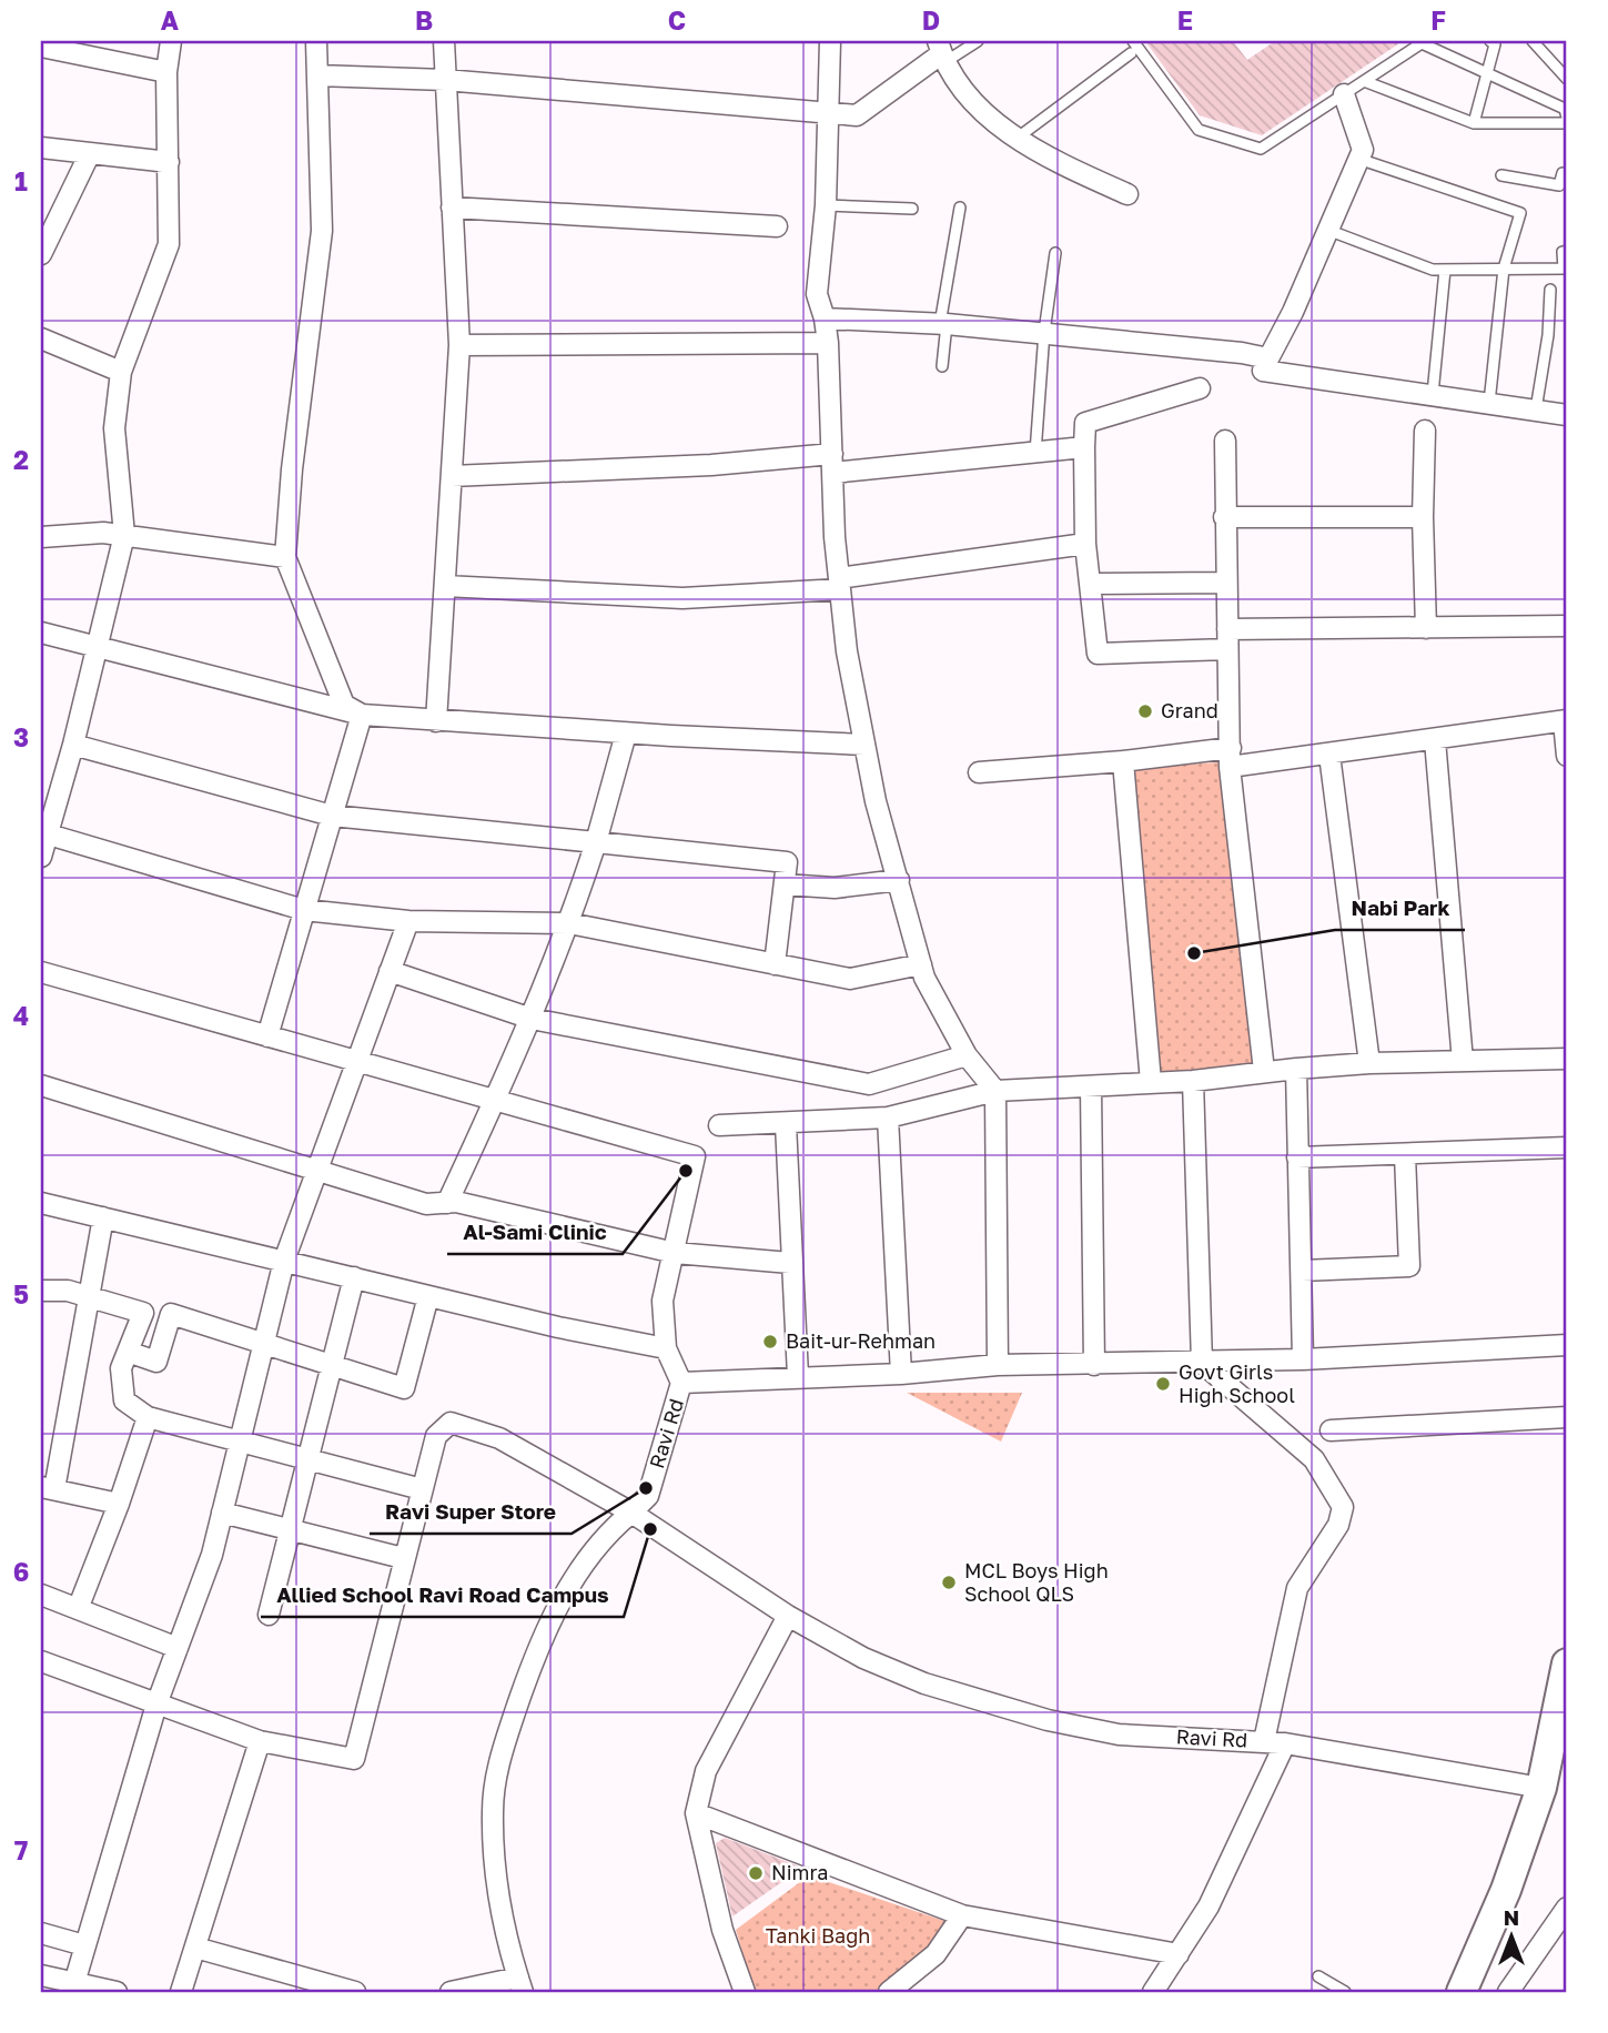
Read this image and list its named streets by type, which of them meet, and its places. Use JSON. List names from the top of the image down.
{
  "streets": {
    "street": ["Ravi Rd"]
  },
  "parks": ["Tanki Bagh"],
  "places": [
    "Grand",
    "Nabi Park",
    "Al-Sami Clinic",
    "Bait-ur-Rehman",
    "Govt Girls High School",
    "Ravi Super Store",
    "Allied School Ravi Road Campus",
    "MCL Boys High School QLS",
    "Nimra"
  ],
  "north": "top",
  "grid": {
    "columns": [
      "A",
      "B",
      "C",
      "D",
      "E",
      "F"
    ],
    "rows": [
      "1",
      "2",
      "3",
      "4",
      "5",
      "6",
      "7"
    ]
  }
}
